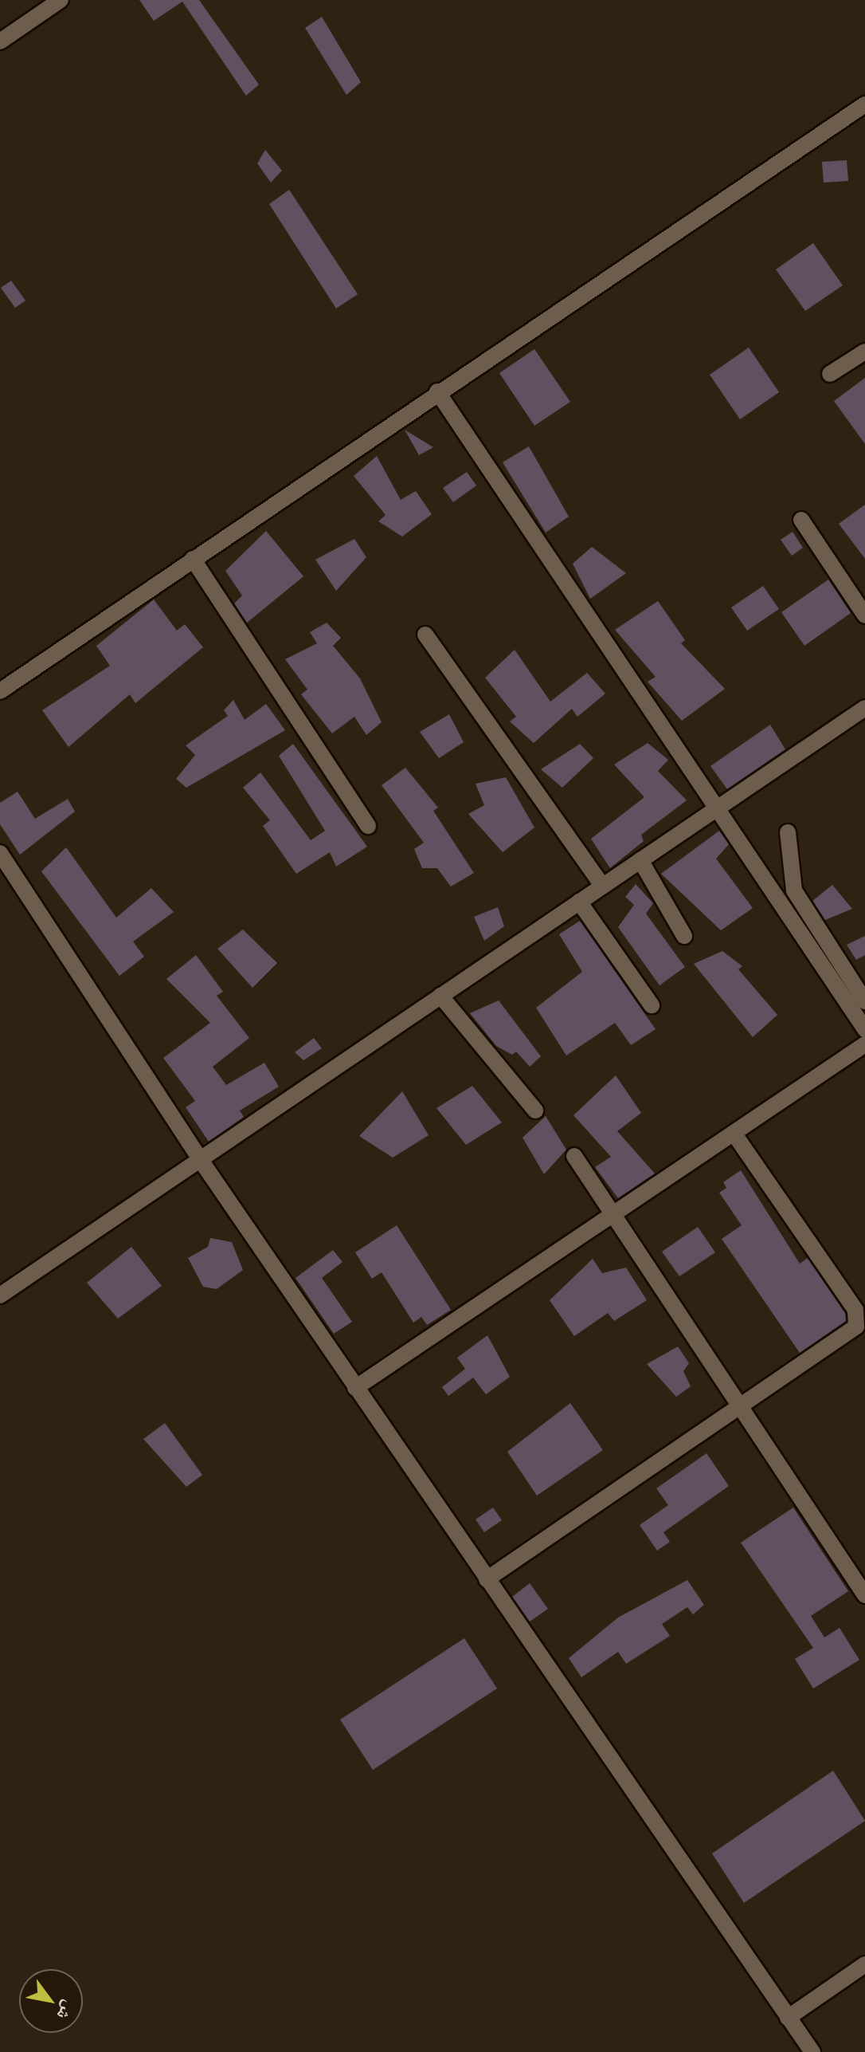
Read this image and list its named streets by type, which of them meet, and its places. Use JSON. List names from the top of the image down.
{
  "north": "bottom right"
}
